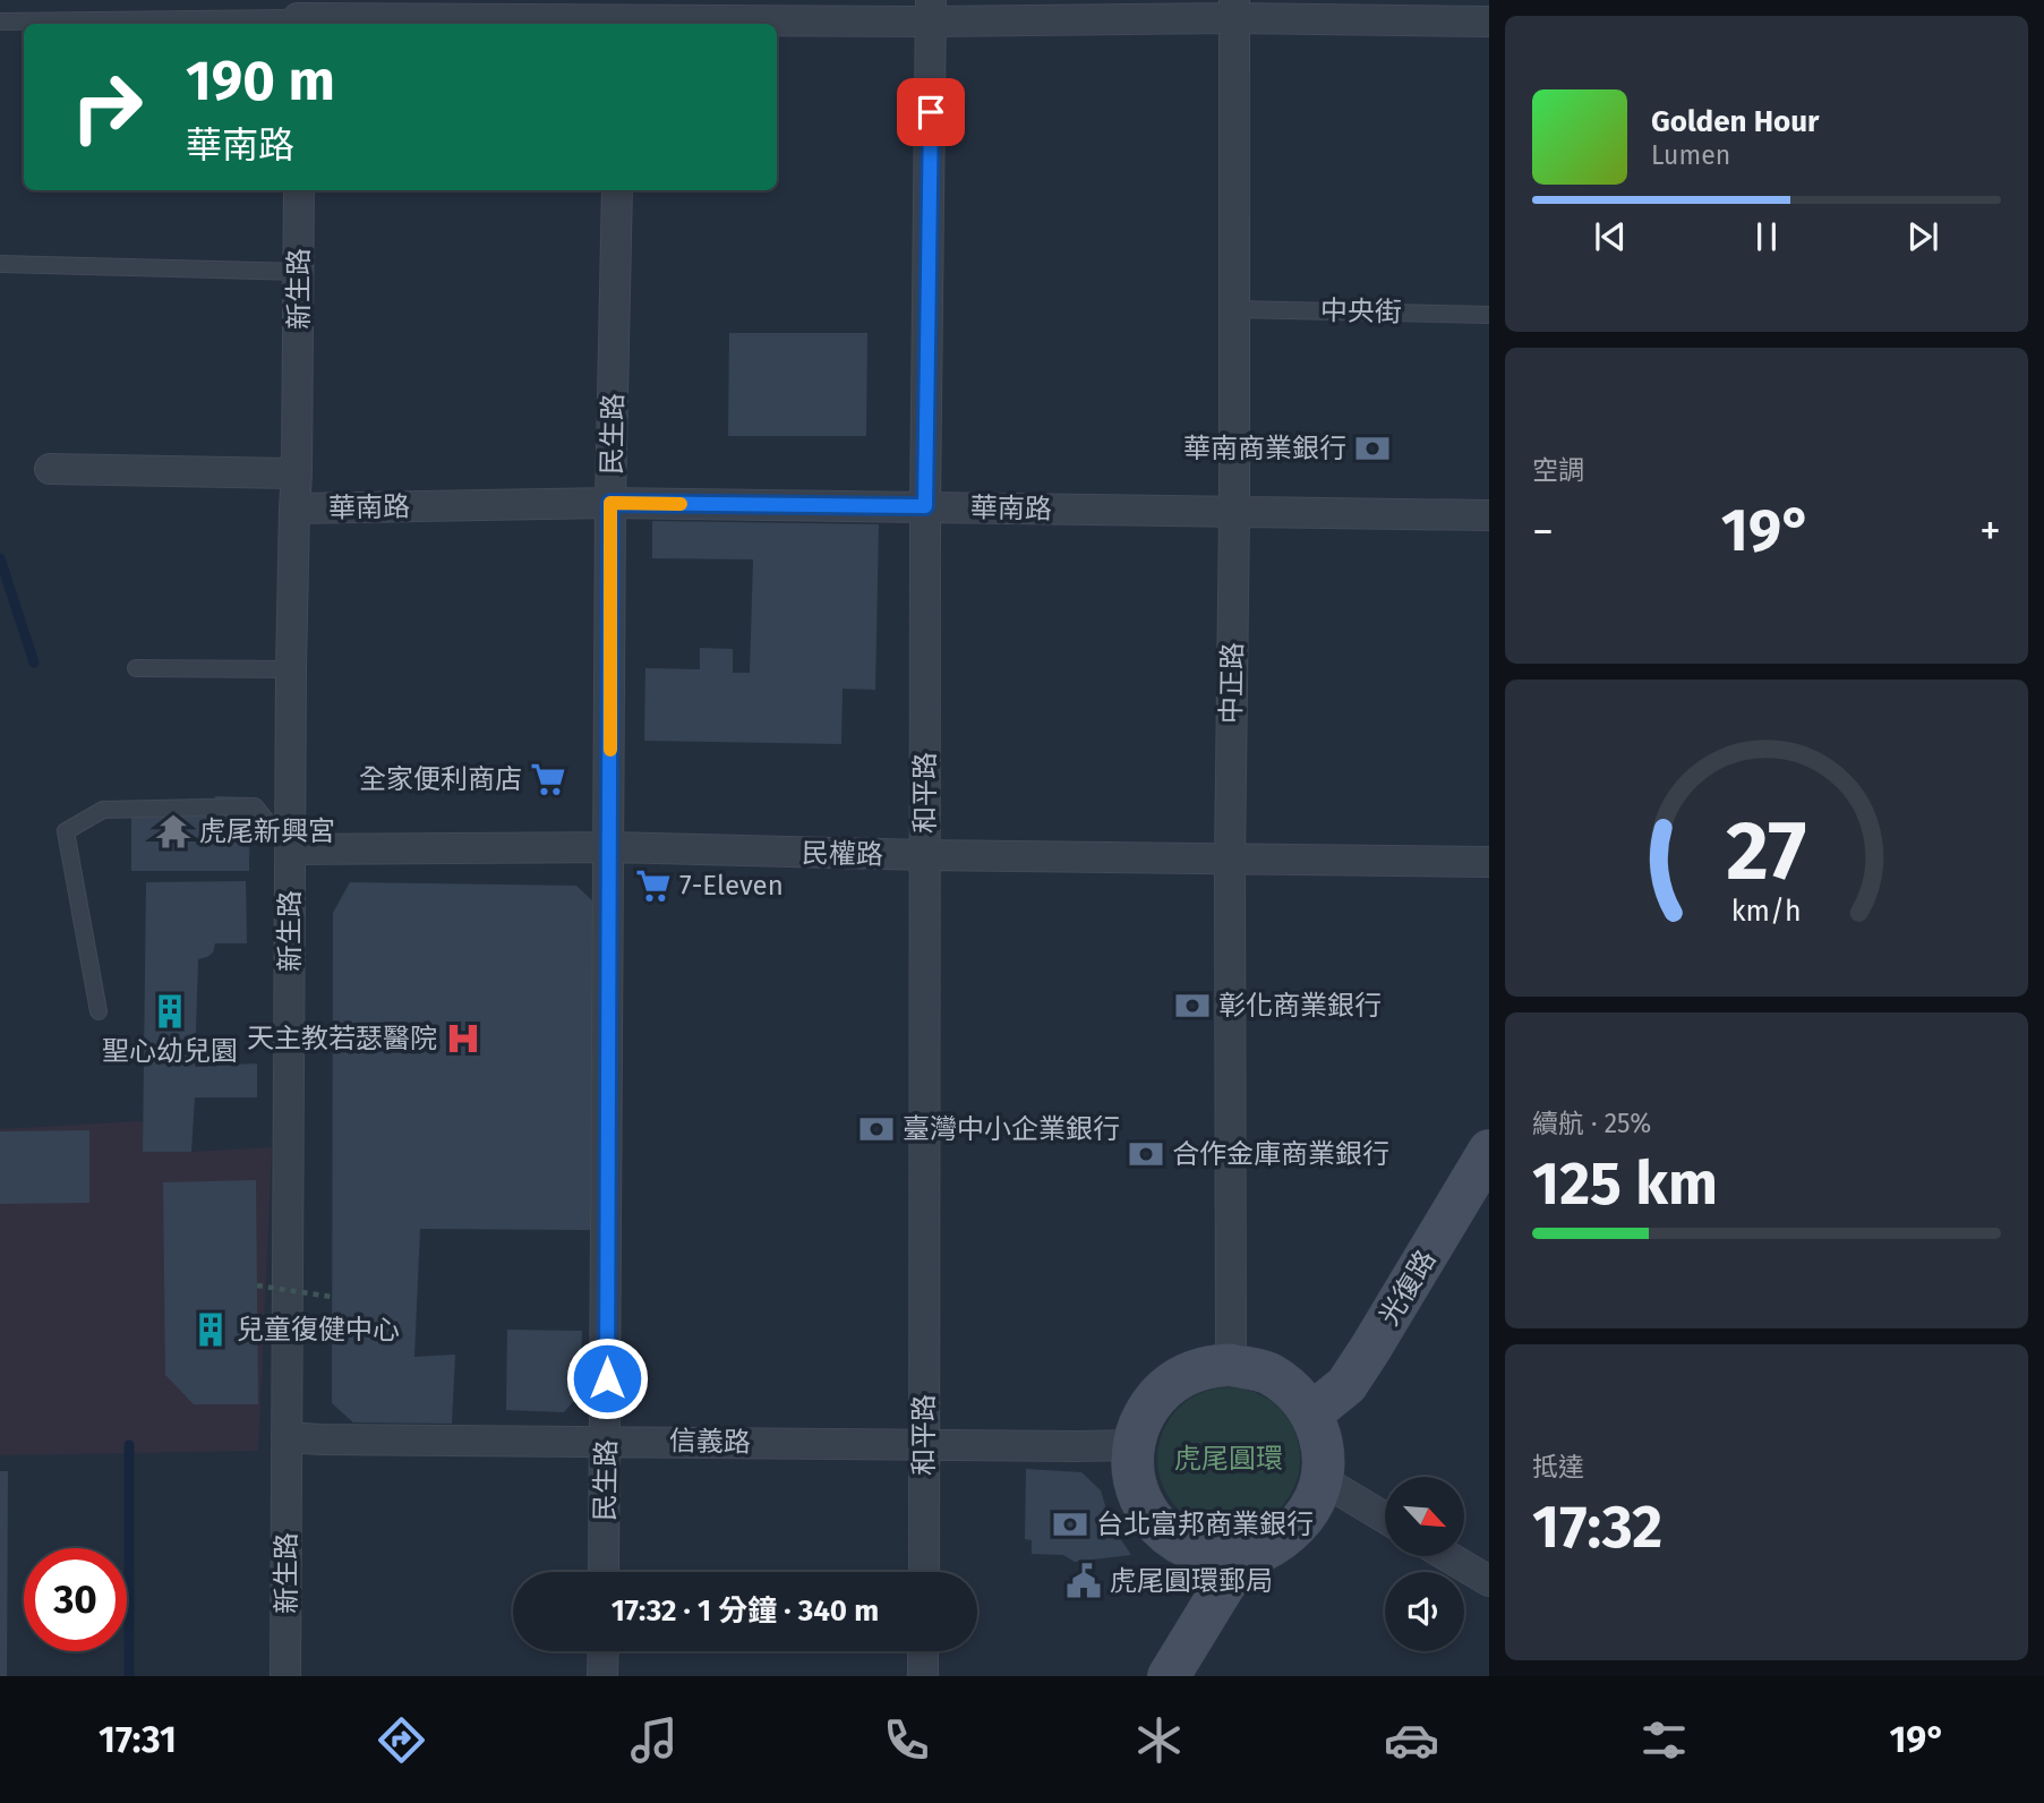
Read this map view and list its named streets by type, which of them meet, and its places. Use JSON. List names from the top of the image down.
{
  "streets": {
    "street": [
      "新生路",
      "民生路",
      "華南路",
      "中正路",
      "和平路",
      "民權路",
      "光復路",
      "信義路"
    ],
    "lane": ["中央街"]
  },
  "crossings": [
    ["新生路", "華南路"],
    ["新生路", "民權路"],
    ["新生路", "信義路"],
    ["中央街", "中正路"],
    ["民生路", "華南路"],
    ["民生路", "民權路"],
    ["民生路", "信義路"],
    ["華南路", "中正路"],
    ["華南路", "和平路"],
    ["中正路", "民權路"],
    ["中正路", "光復路"],
    ["中正路", "信義路"],
    ["和平路", "民權路"],
    ["和平路", "信義路"],
    ["光復路", "信義路"]
  ],
  "parks": ["虎尾圓環"],
  "places": {
    "bank": [
      "華南商業銀行",
      "彰化商業銀行",
      "臺灣中小企業銀行",
      "合作金庫商業銀行",
      "台北富邦商業銀行"
    ],
    "supermarket": ["全家便利商店", "7-Eleven"],
    "temple": ["虎尾新興宮"],
    "building": ["聖心幼兒園", "兒童復健中心"],
    "hospital": ["天主教若瑟醫院"],
    "public building": ["虎尾圓環郵局"]
  },
  "north": "bottom right",
  "page": {
    "turn": ["190 m", "華南路"],
    "song": ["Golden Hour", "Lumen"],
    "tile": [
      "空調",
      ["續航 · 25%", "125 km"],
      ["抵達", "17:32"]
    ],
    "heat": ["−", "19°", "+"],
    "limit": "30",
    "trip": "17:32 · 1 分鐘 · 340 m",
    "tabs": ["17:31", "19°"],
    "gauge": ["27", "km/h"]
  }
}
